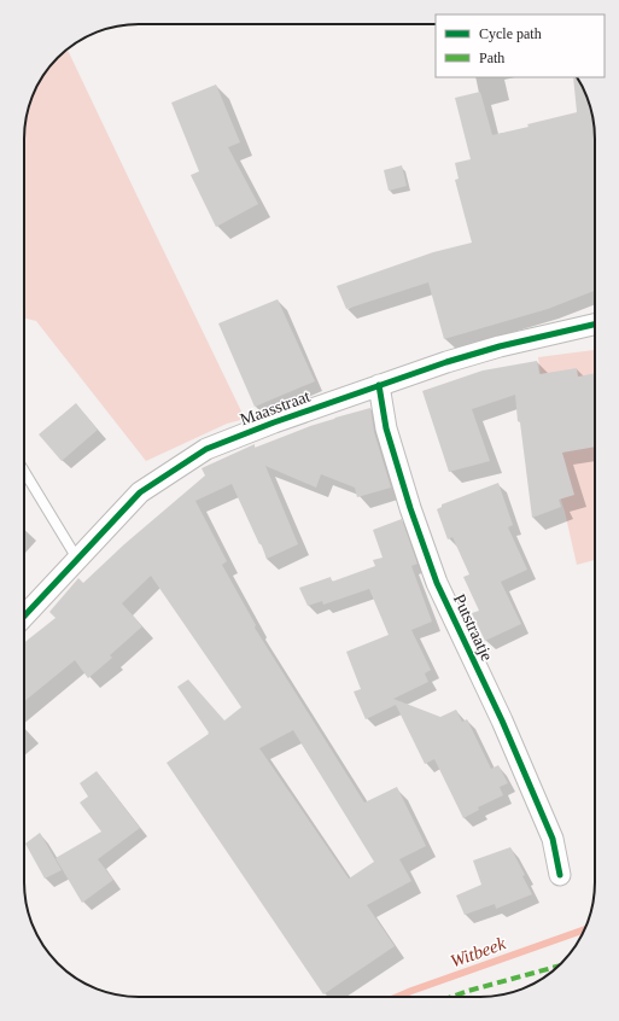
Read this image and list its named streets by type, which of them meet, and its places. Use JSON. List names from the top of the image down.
{
  "streets": {
    "street": ["Maasstraat", "Putstraatje"]
  },
  "crossings": [
    ["Maasstraat", "Putstraatje"]
  ],
  "water": ["Witbeek"],
  "legend": ["Cycle path", "Path"]
}
